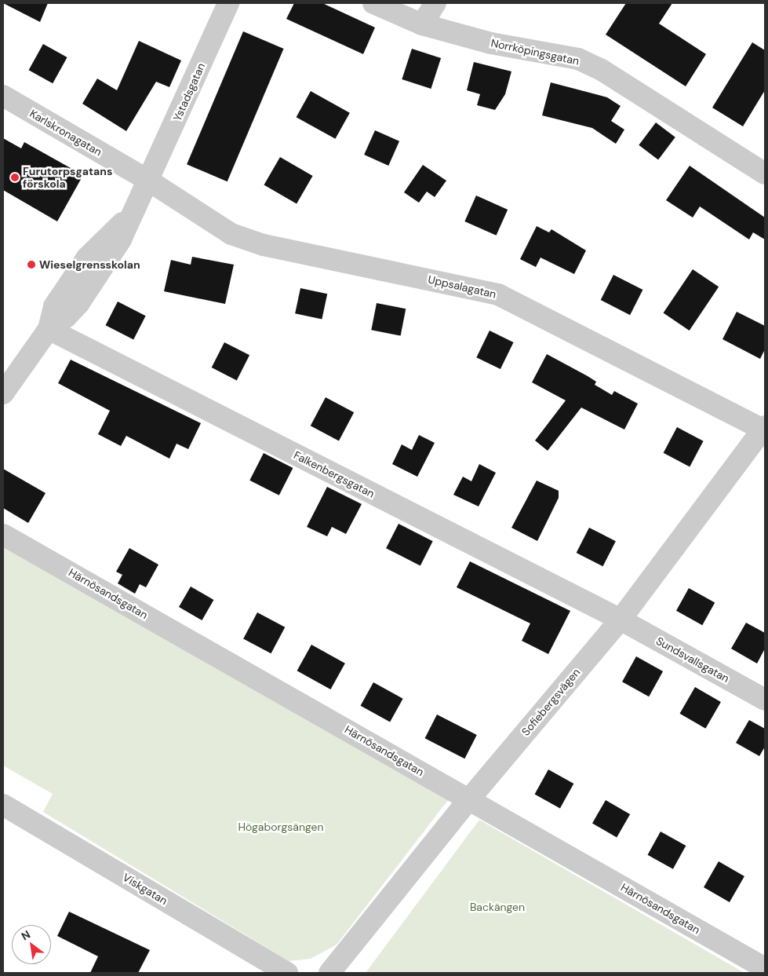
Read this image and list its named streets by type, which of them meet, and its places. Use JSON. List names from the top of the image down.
{
  "streets": {
    "street": [
      "Norrköpingsgatan",
      "Ystadsgatan",
      "Karlskronagatan",
      "Uppsalagatan",
      "Falkenbergsgatan",
      "Härnösandsgatan",
      "Sundsvallsgatan",
      "Sofiebergsvägen",
      "Viskgatan"
    ]
  },
  "crossings": [
    ["Ystadsgatan", "Karlskronagatan"],
    ["Ystadsgatan", "Uppsalagatan"],
    ["Ystadsgatan", "Falkenbergsgatan"],
    ["Karlskronagatan", "Uppsalagatan"],
    ["Uppsalagatan", "Sofiebergsvägen"],
    ["Falkenbergsgatan", "Sundsvallsgatan"],
    ["Falkenbergsgatan", "Sofiebergsvägen"],
    ["Härnösandsgatan", "Sofiebergsvägen"],
    ["Sundsvallsgatan", "Sofiebergsvägen"]
  ],
  "parks": ["Högaborgsängen", "Backängen"],
  "places": ["Furutorpsgatans förskola", "Wieselgrensskolan"],
  "north": "top left"
}
